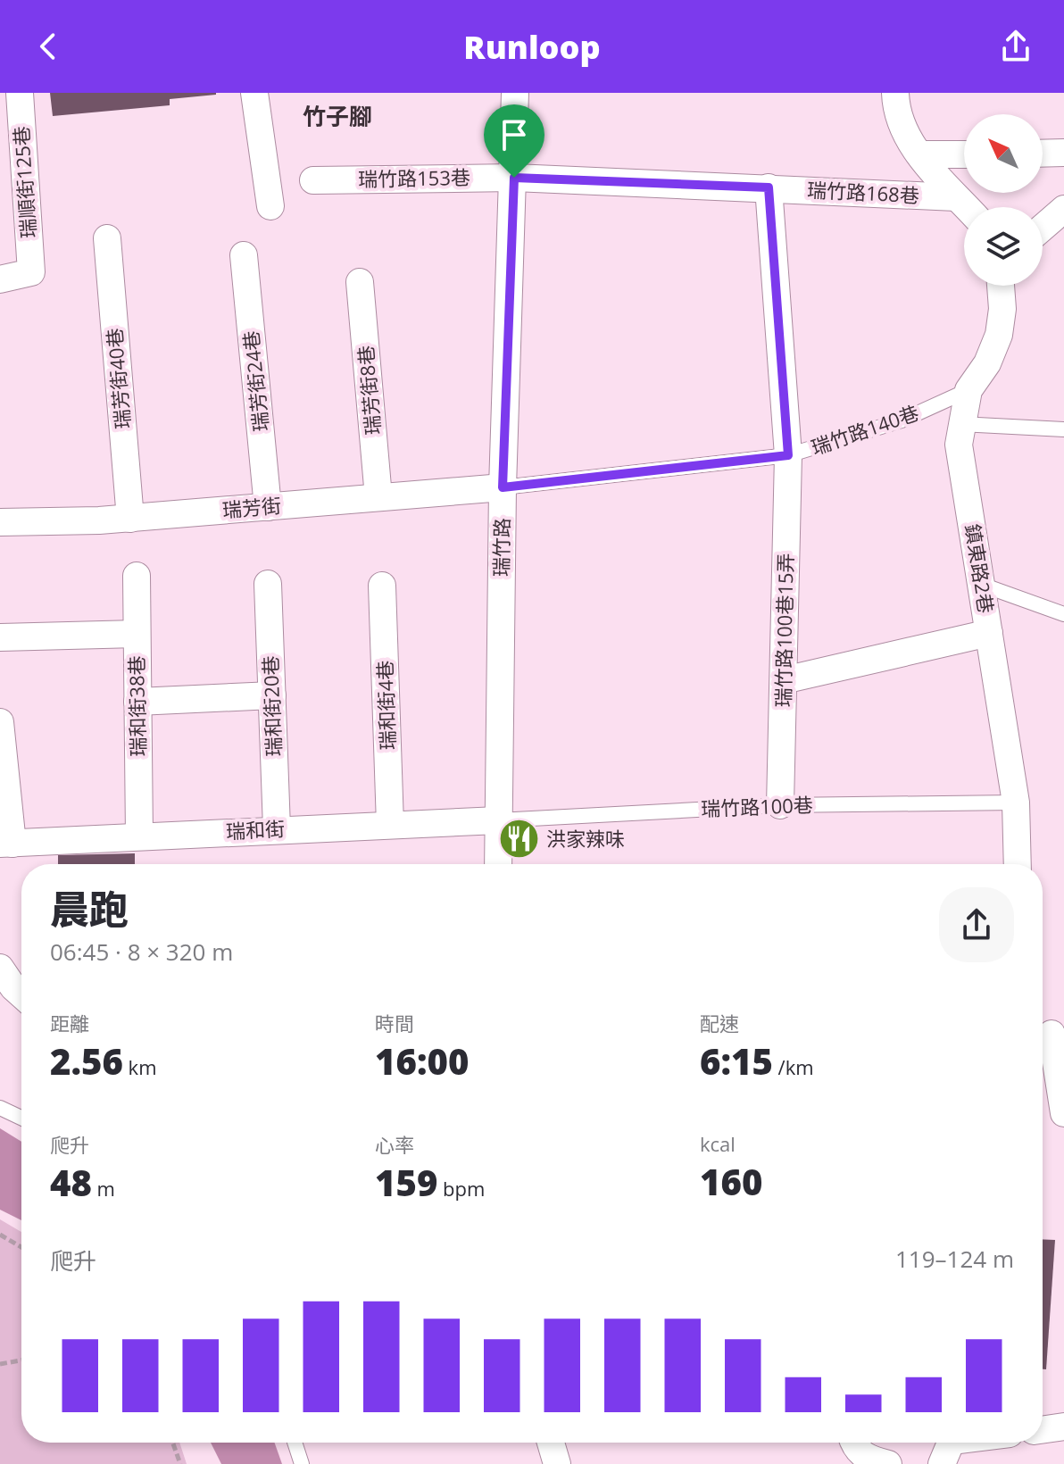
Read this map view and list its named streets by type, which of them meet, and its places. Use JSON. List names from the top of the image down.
{
  "streets": {
    "street": [
      "瑞竹路153巷",
      "瑞順街125巷",
      "瑞竹路168巷",
      "瑞芳街40巷",
      "瑞芳街24巷",
      "瑞芳街8巷",
      "瑞芳街",
      "瑞竹路",
      "鎮東路2巷",
      "瑞竹路100巷15弄",
      "瑞和街4巷",
      "瑞和街38巷",
      "瑞和街20巷",
      "瑞和街"
    ],
    "lane": ["瑞竹路140巷", "瑞竹路100巷"]
  },
  "crossings": [
    ["瑞竹路153巷", "瑞竹路168巷"],
    ["瑞竹路153巷", "瑞竹路"],
    ["瑞竹路168巷", "瑞竹路"],
    ["瑞竹路168巷", "瑞竹路100巷15弄"],
    ["瑞芳街40巷", "瑞芳街"],
    ["瑞芳街24巷", "瑞芳街"],
    ["瑞芳街8巷", "瑞芳街"],
    ["瑞竹路140巷", "瑞芳街"],
    ["瑞竹路140巷", "瑞竹路"],
    ["瑞竹路140巷", "鎮東路2巷"],
    ["瑞竹路140巷", "瑞竹路100巷15弄"],
    ["瑞芳街", "瑞竹路"],
    ["瑞竹路", "瑞竹路100巷"],
    ["瑞竹路", "瑞和街"],
    ["鎮東路2巷", "瑞竹路100巷"],
    ["瑞竹路100巷15弄", "瑞竹路100巷"],
    ["瑞和街4巷", "瑞和街"],
    ["瑞和街38巷", "瑞和街"],
    ["瑞和街20巷", "瑞和街"],
    ["瑞竹路100巷", "瑞和街"]
  ],
  "districts": ["竹子腳"],
  "places": {
    "restaurant": ["洪家辣味"]
  },
  "north": "top left",
  "page": {
    "header": "Runloop",
    "heading": ["晨跑", "06:45 · 8 × 320 m"],
    "stats": [
      ["距離", "2.56 km"],
      ["時間", "16:00"],
      ["配速", "6:15 /km"],
      ["爬升", "48 m"],
      ["心率", "159 bpm"],
      ["kcal", "160"]
    ],
    "chart": ["爬升", "119–124 m"]
  }
}
